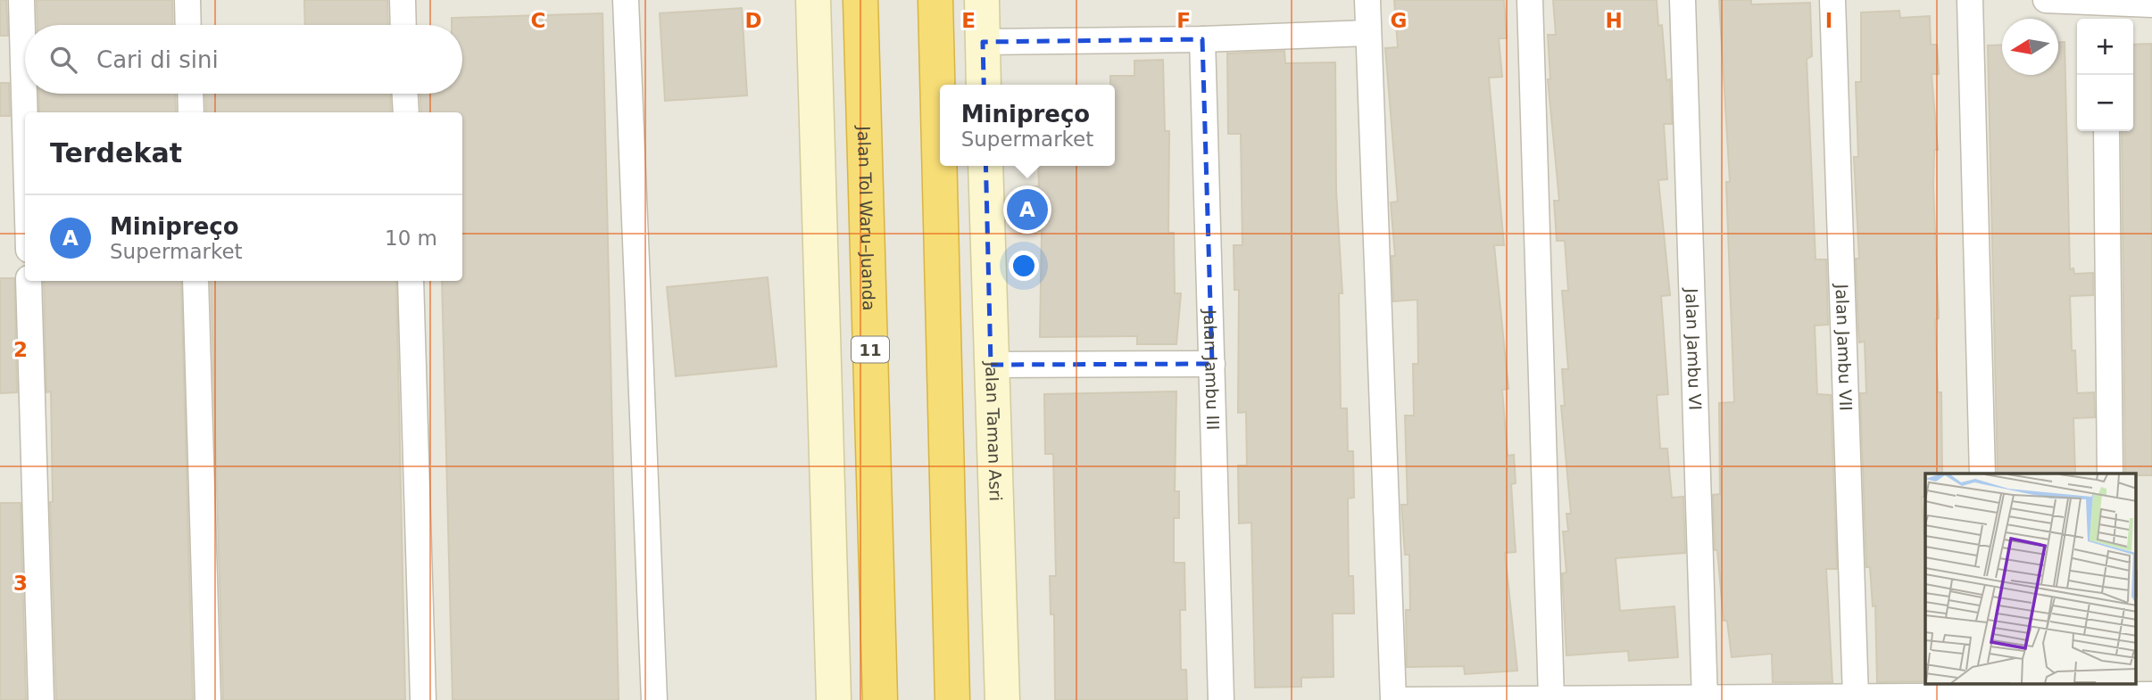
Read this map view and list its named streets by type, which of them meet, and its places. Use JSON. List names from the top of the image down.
{
  "streets": {
    "highway": ["Jalan Tol Waru–Juanda", "11"],
    "main road": ["Jalan Taman Asri"],
    "street": ["Jalan Jambu VII", "Jalan Jambu VI", "Jalan Jambu III"]
  },
  "north": "left",
  "page": {
    "map_buttons": ["+", "−"],
    "search": "Cari di sini",
    "popup": ["Minipreço", "Supermarket"],
    "heading": "Terdekat",
    "pins": "A",
    "list": [
      {
        "mark": "A",
        "name": "Minipreço",
        "note": "Supermarket",
        "value": "10 m"
      }
    ]
  },
  "grid": {
    "columns": [
      "C",
      "D",
      "E",
      "F",
      "G",
      "H",
      "I"
    ],
    "rows": ["2", "3"]
  }
}
